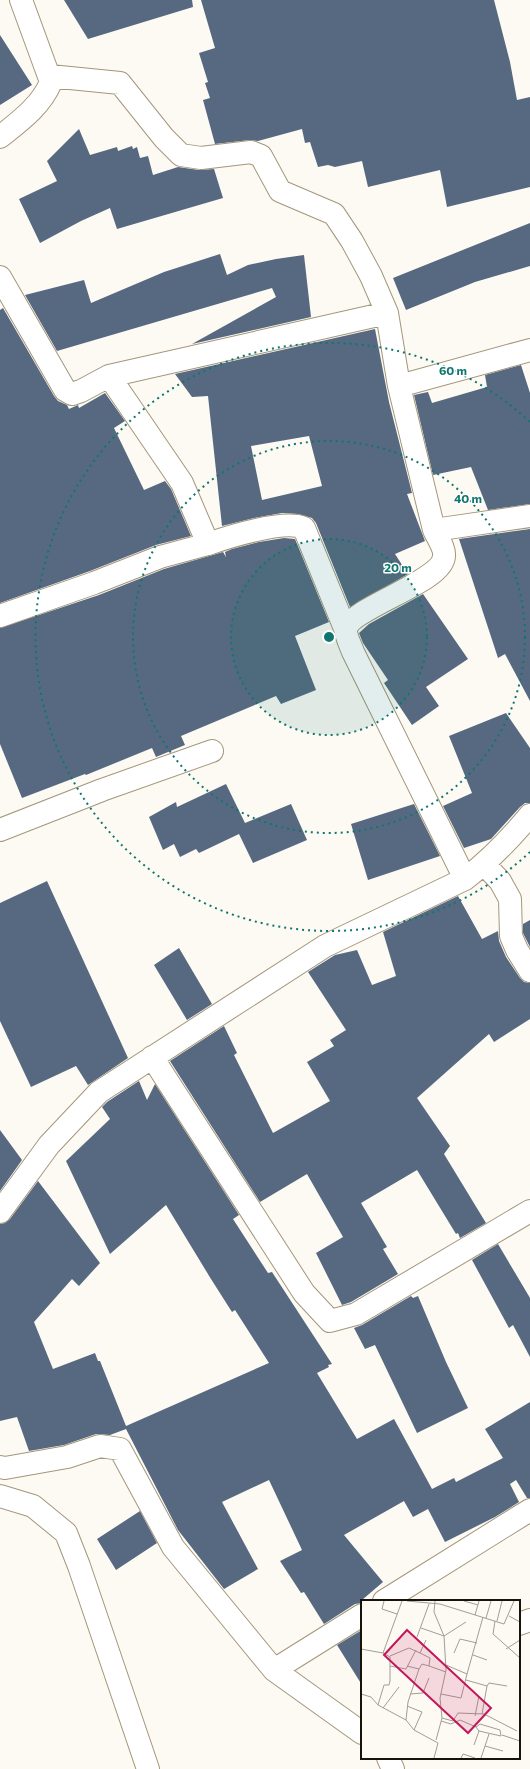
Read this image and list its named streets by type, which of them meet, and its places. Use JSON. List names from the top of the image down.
{
  "rings": ["60 m", "40 m", "20 m"]
}
